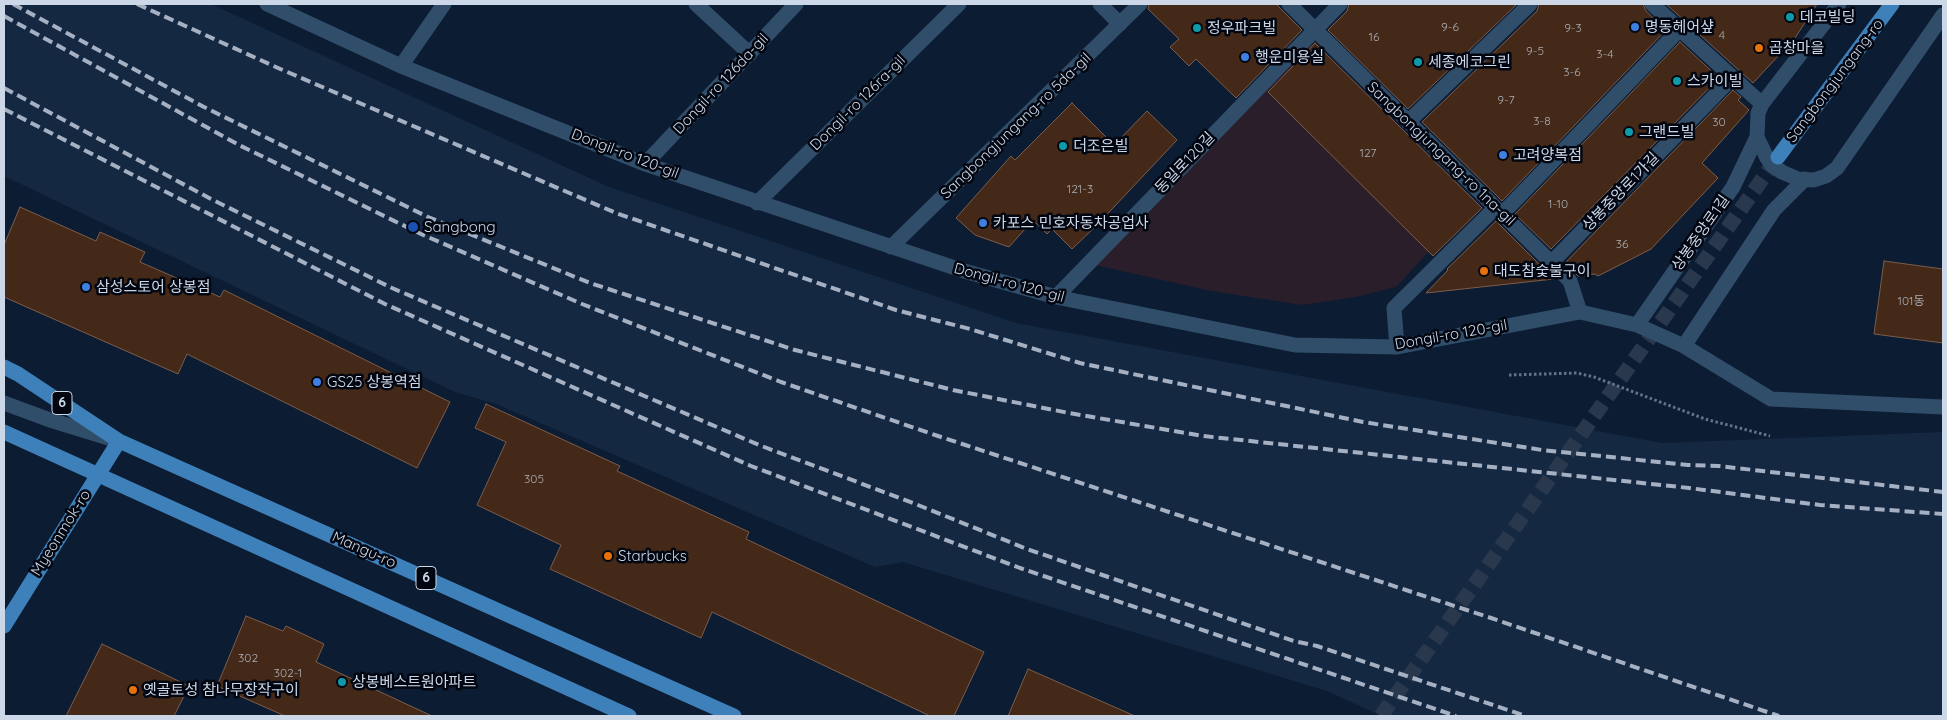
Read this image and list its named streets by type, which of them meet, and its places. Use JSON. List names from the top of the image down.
{
  "streets": {
    "main road": [
      "Sangbongjungang-ro",
      "6",
      "Myeonmok-ro",
      "Mangu-ro"
    ],
    "street": [
      "Dongil-ro 126da-gil",
      "Dongil-ro 126ra-gil",
      "Sangbongjungang-ro 5da-gil",
      "Dongil-ro 120-gil",
      "Sangbongjungang-ro 1na-gil",
      "동일로120길",
      "상봉중앙로1가길",
      "상봉중앙로1길"
    ]
  },
  "crossings": [
    ["Dongil-ro 126da-gil", "Dongil-ro 120-gil"],
    ["Dongil-ro 126ra-gil", "Dongil-ro 120-gil"],
    ["Sangbongjungang-ro 5da-gil", "Dongil-ro 120-gil"],
    ["Dongil-ro 120-gil", "Sangbongjungang-ro 1na-gil"],
    ["Dongil-ro 120-gil", "동일로120길"],
    ["Dongil-ro 120-gil", "상봉중앙로1길"],
    ["Sangbongjungang-ro 1na-gil", "동일로120길"],
    ["Sangbongjungang-ro 1na-gil", "상봉중앙로1가길"],
    ["Myeonmok-ro", "Mangu-ro"]
  ],
  "places": [
    "데코빌딩",
    "명동헤어샾",
    "정우파크빌",
    "곱창마을",
    "행운미용실",
    "세종에코그린",
    "스카이빌",
    "그랜드빌",
    "더조은빌",
    "고려양복점",
    "카포스 민호자동차공업사",
    "Sangbong",
    "대도참숯불구이",
    "삼성스토어 상봉점",
    "GS25 상봉역점",
    "Starbucks",
    "상봉베스트원아파트",
    "옛골토성 참나무장작구이"
  ],
  "house_numbers": [
    "9-6",
    "9-3",
    "4",
    "16",
    "9-5",
    "3-4",
    "3-6",
    "9-7",
    "3-8",
    "30",
    "127",
    "121-3",
    "1-10",
    "36",
    "101동",
    "305",
    "302",
    "302-1"
  ]
}
